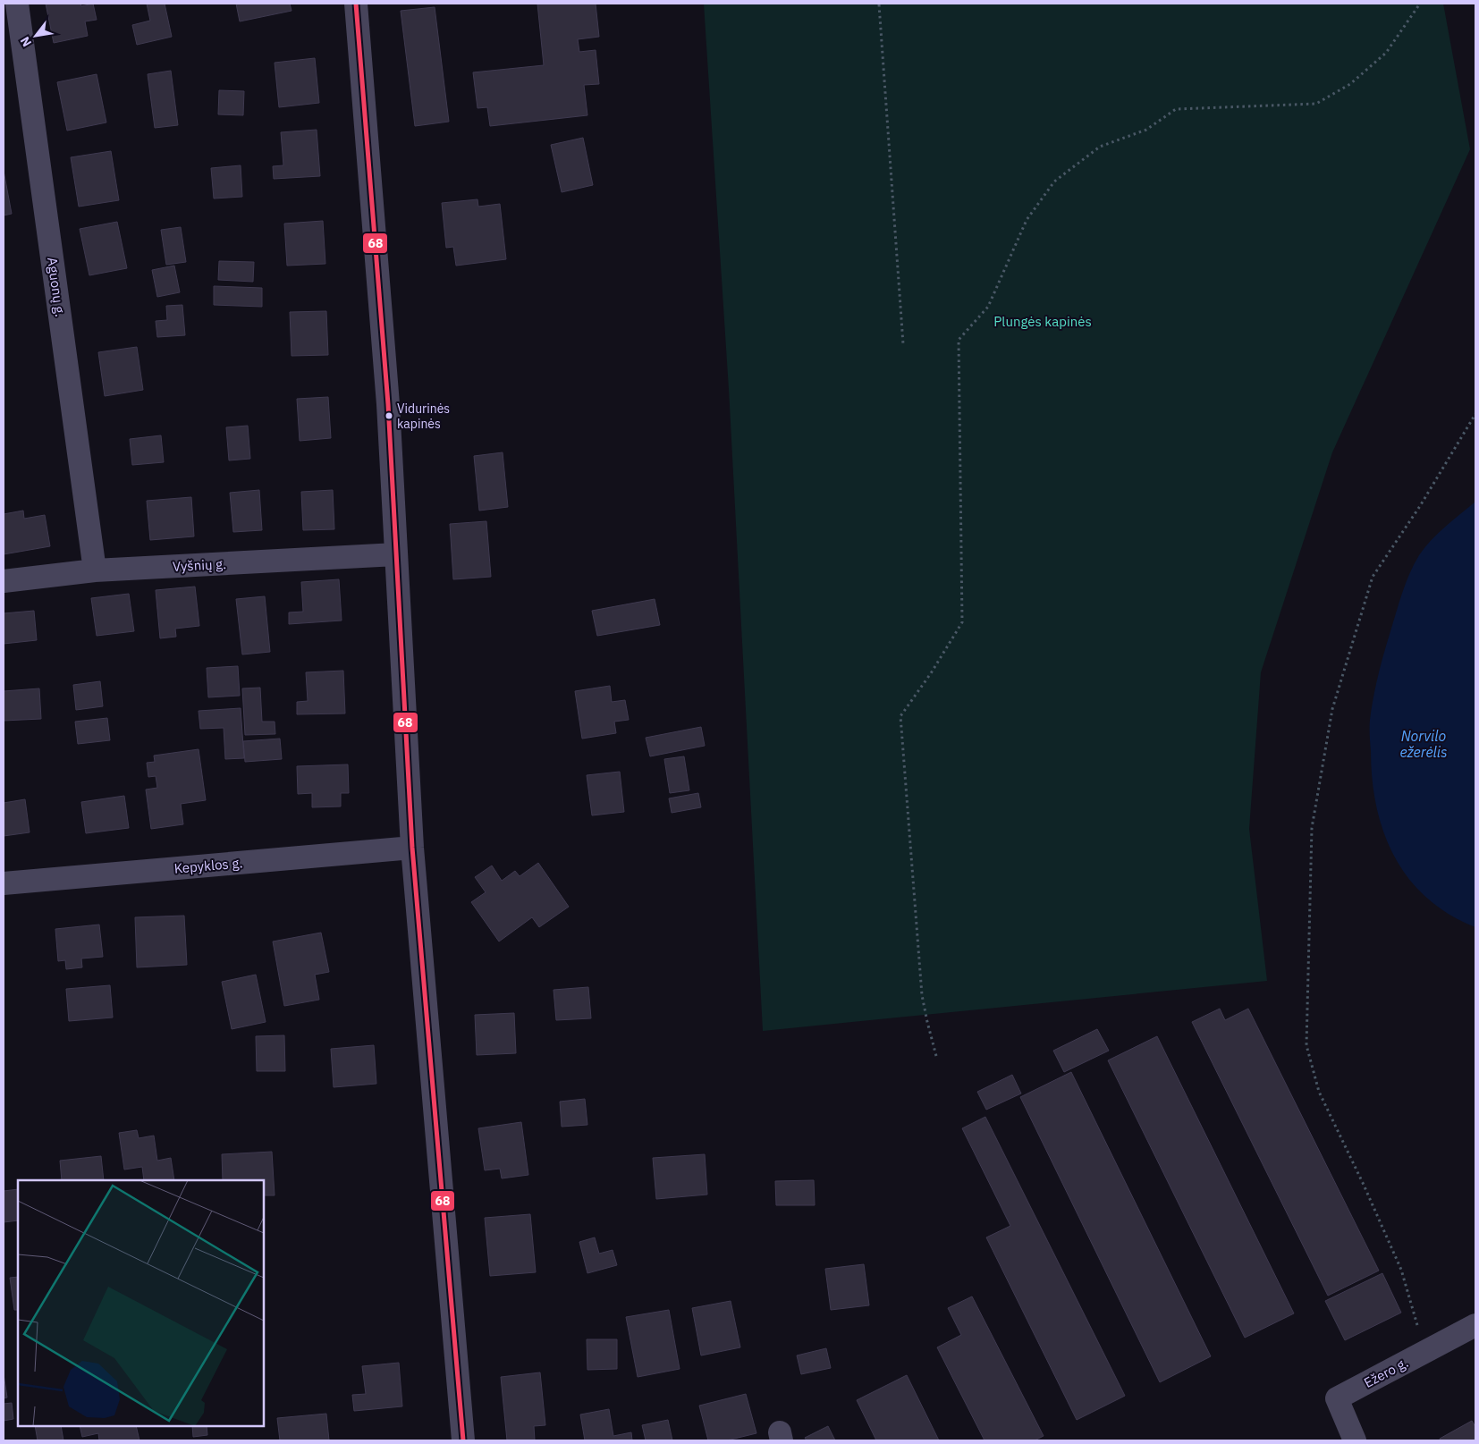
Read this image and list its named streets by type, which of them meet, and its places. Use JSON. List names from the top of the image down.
{
  "streets": {
    "street": [
      "Aguonų g.",
      "Vyšnių g.",
      "Kepyklos g.",
      "Ežero g."
    ]
  },
  "crossings": [
    ["Aguonų g.", "Vyšnių g."]
  ],
  "water": ["Norvilo ežerėlis"],
  "parks": ["Plungės kapinės"],
  "places": ["Vidurinės kapinės"],
  "lines": ["transit line 68"],
  "north": "bottom left"
}
